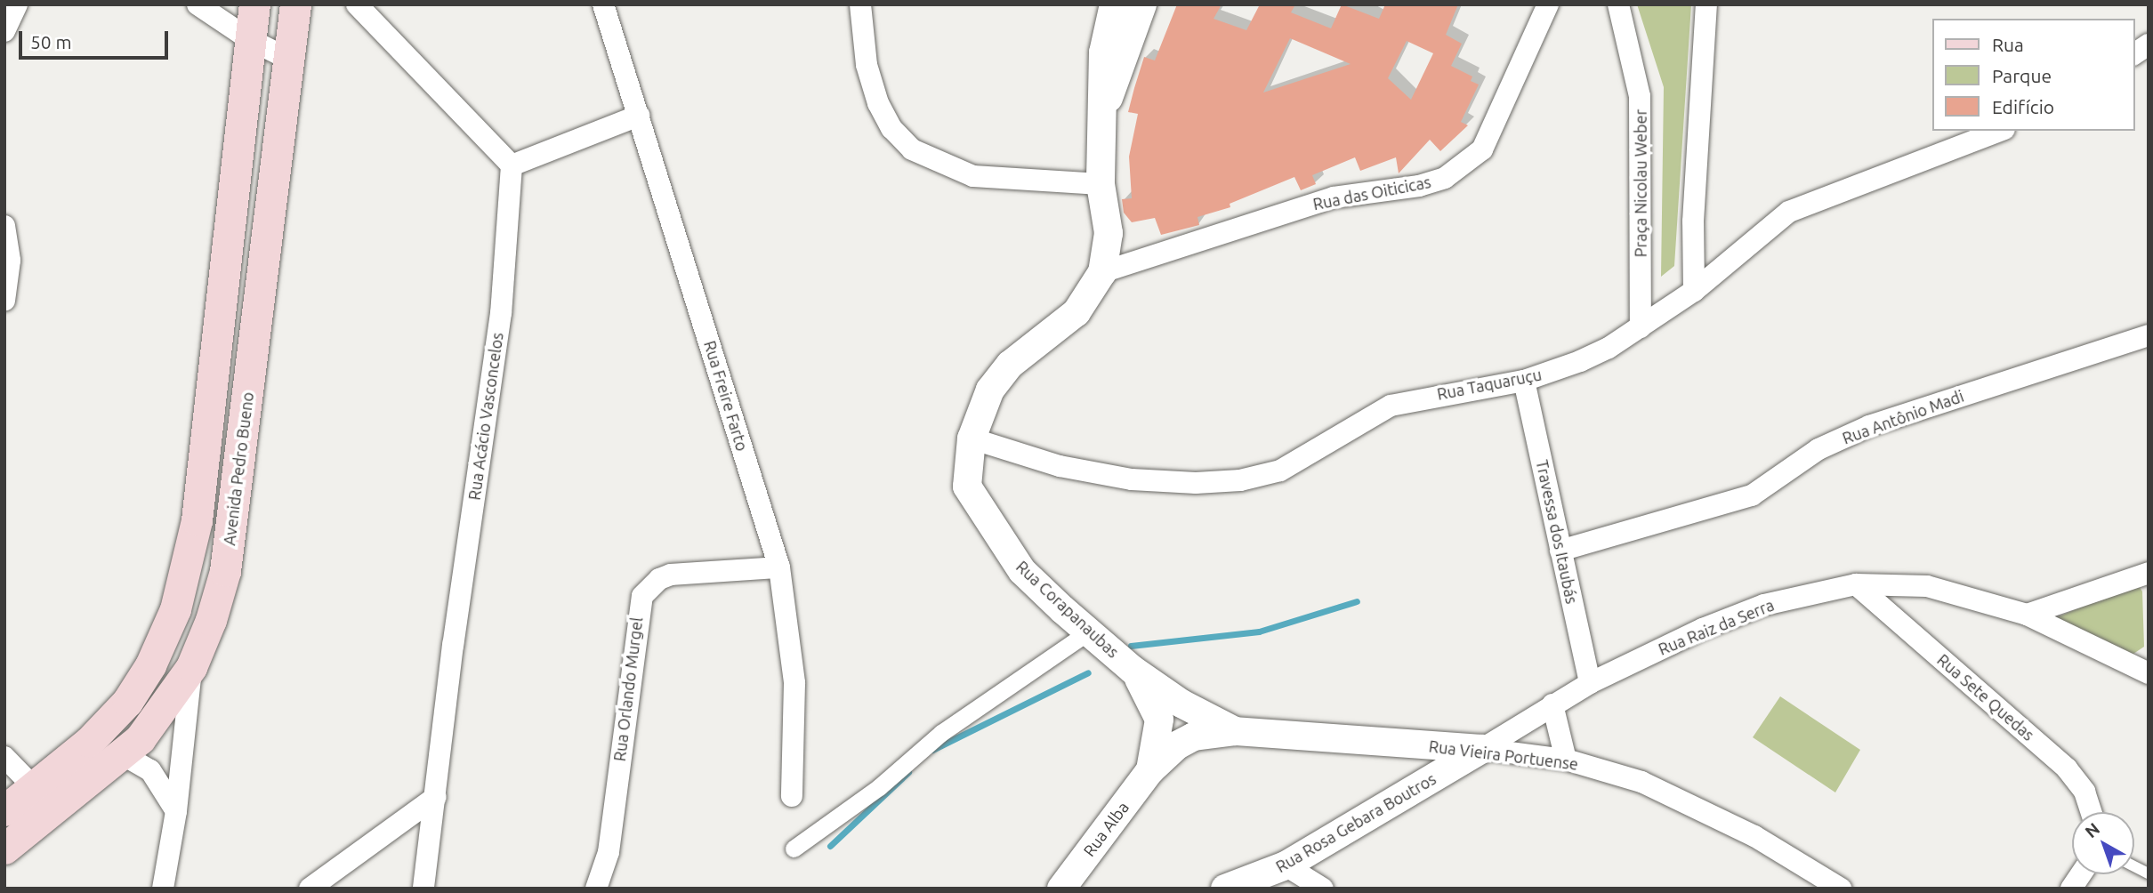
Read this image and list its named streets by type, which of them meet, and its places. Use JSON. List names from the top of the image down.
{
  "streets": {
    "main road": ["Avenida Pedro Bueno"],
    "street": [
      "Praça Nicolau Weber",
      "Rua das Oiticicas",
      "Rua Taquaruçu",
      "Rua Freire Farto",
      "Rua Acácio Vasconcelos",
      "Rua Antônio Madi",
      "Travessa dos Itaubás",
      "Rua Corapanaubas",
      "Rua Raiz da Serra",
      "Rua Orlando Murgel",
      "Rua Sete Quedas",
      "Rua Vieira Portuense",
      "Rua Rosa Gebara Boutros",
      "Rua Alba"
    ]
  },
  "crossings": [
    ["Praça Nicolau Weber", "Rua Taquaruçu"],
    ["Rua das Oiticicas", "Rua Corapanaubas"],
    ["Rua Taquaruçu", "Travessa dos Itaubás"],
    ["Rua Taquaruçu", "Rua Corapanaubas"],
    ["Rua Freire Farto", "Rua Orlando Murgel"],
    ["Rua Antônio Madi", "Travessa dos Itaubás"],
    ["Travessa dos Itaubás", "Rua Raiz da Serra"],
    ["Rua Corapanaubas", "Rua Vieira Portuense"],
    ["Rua Corapanaubas", "Rua Alba"],
    ["Rua Raiz da Serra", "Rua Sete Quedas"],
    ["Rua Raiz da Serra", "Rua Vieira Portuense"],
    ["Rua Raiz da Serra", "Rua Rosa Gebara Boutros"],
    ["Rua Vieira Portuense", "Rua Rosa Gebara Boutros"],
    ["Rua Vieira Portuense", "Rua Alba"]
  ],
  "legend": ["Rua", "Parque", "Edifício"],
  "scale_bar": "50 m",
  "north": "top left"
}
